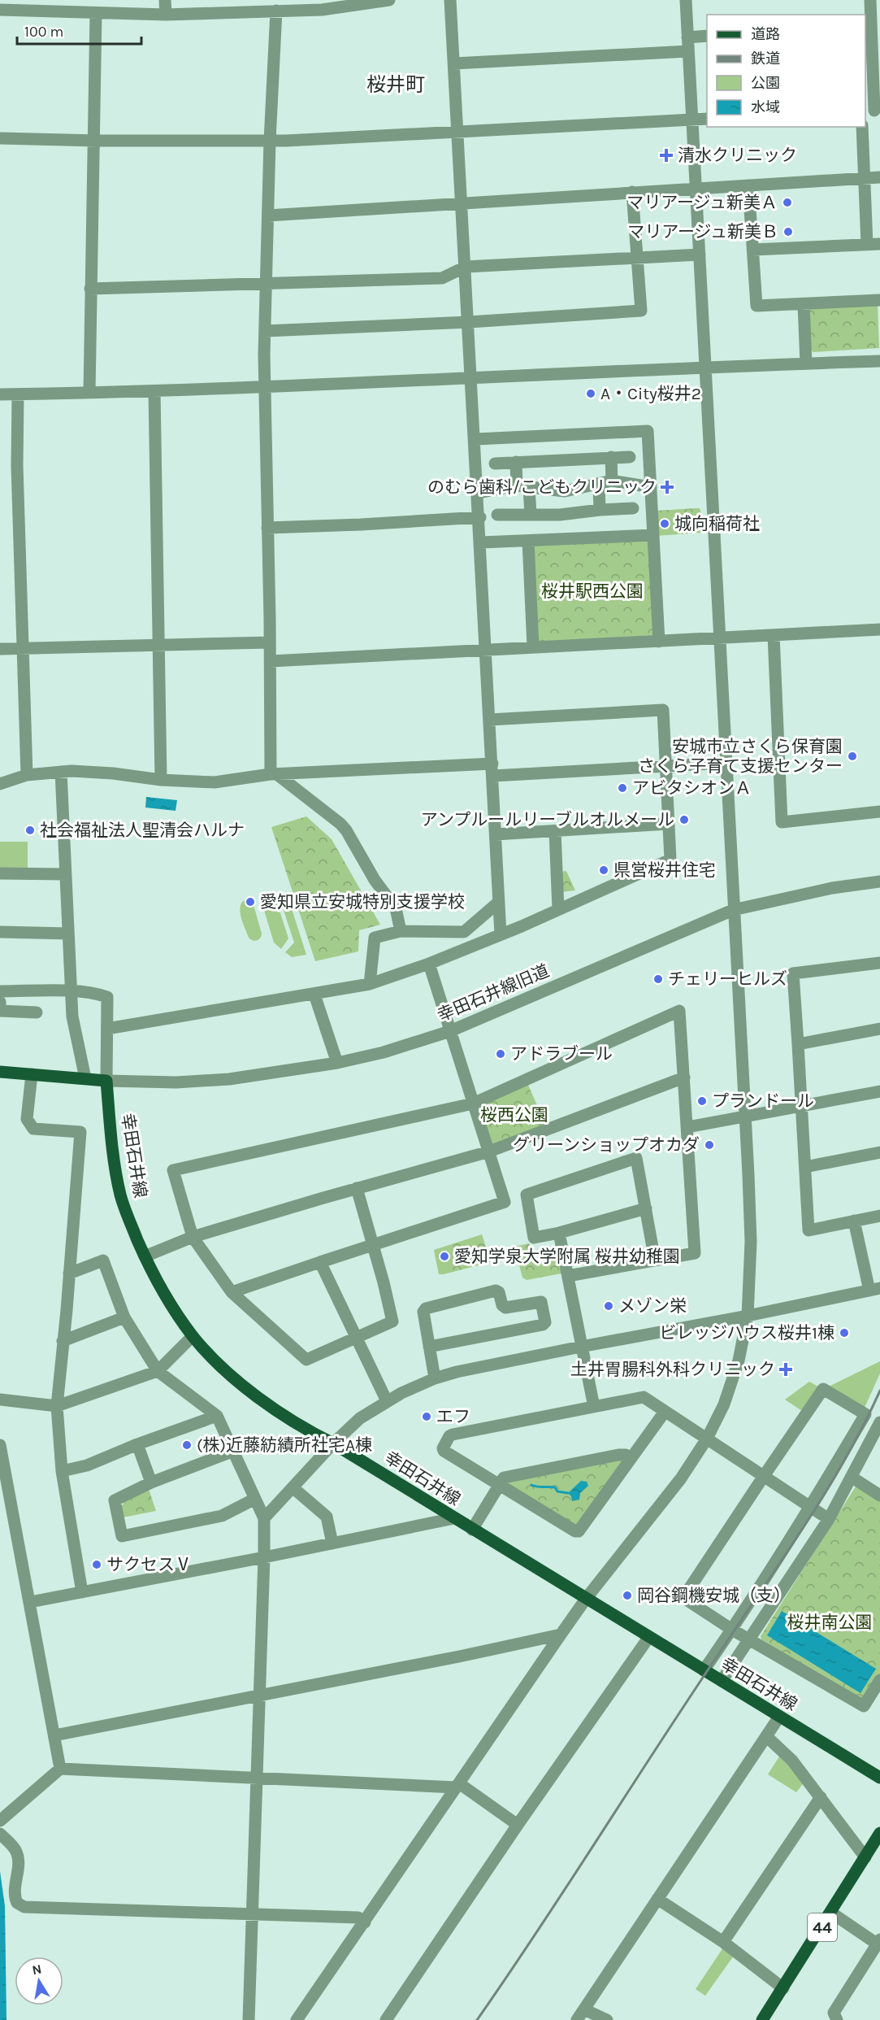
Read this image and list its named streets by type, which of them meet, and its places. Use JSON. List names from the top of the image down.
{
  "streets": {
    "main road": ["幸田石井線", "44"],
    "street": ["幸田石井線旧道"]
  },
  "crossings": [
    ["幸田石井線旧道", "幸田石井線"]
  ],
  "districts": ["桜井町"],
  "parks": ["桜井駅西公園", "桜西公園", "桜井南公園"],
  "places": {
    "health": ["清水クリニック", "のむら歯科/こどもクリニック", "土井胃腸科外科クリニック"],
    "other": [
      "マリアージュ新美Ａ",
      "マリアージュ新美Ｂ",
      "A・City桜井2",
      "城向稲荷社",
      "安城市立さくら保育園 さくら子育て支援センター",
      "アビタシオンＡ",
      "アンプルールリーブルオルメール",
      "社会福祉法人聖清会ハルナ",
      "県営桜井住宅",
      "愛知県立安城特別支援学校",
      "チェリーヒルズ",
      "アドラブール",
      "プランドール",
      "グリーンショップオカダ",
      "愛知学泉大学附属 桜井幼稚園",
      "メゾン栄",
      "ビレッジハウス桜井1棟",
      "エフ",
      "(株)近藤紡績所社宅A棟",
      "サクセスⅤ",
      "岡谷鋼機安城（支）"
    ]
  },
  "legend": [
    "道路",
    "鉄道",
    "公園",
    "水域"
  ],
  "scale_bar": "100 m",
  "north": "top"
}
